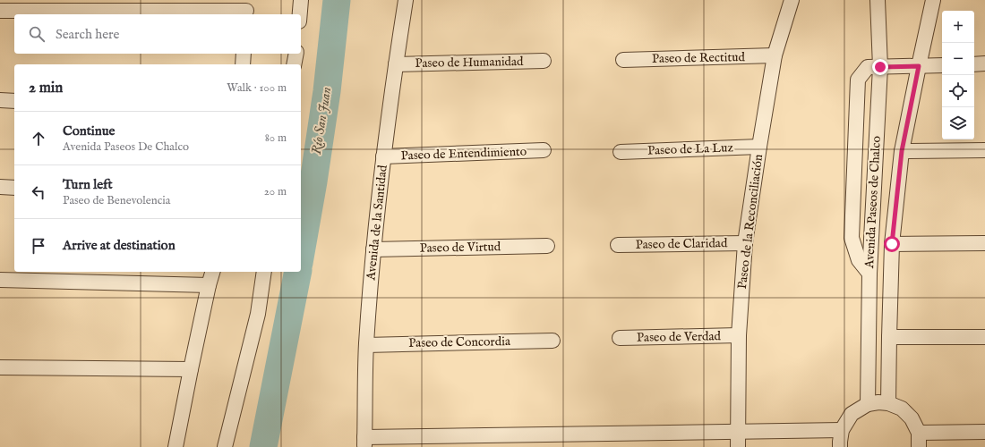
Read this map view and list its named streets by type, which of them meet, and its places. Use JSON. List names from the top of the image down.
{
  "streets": {
    "street": [
      "Paseo de Rectitud",
      "Paseo de Humanidad",
      "Paseo de La Luz",
      "Paseo de Entendimiento",
      "Avenida Paseos de Chalco",
      "Paseo de la Reconciliación",
      "Avenida de la Santidad",
      "Paseo de Claridad",
      "Paseo de Virtud",
      "Paseo de Verdad",
      "Paseo de Concordia"
    ]
  },
  "crossings": [
    ["Paseo de Rectitud", "Paseo de la Reconciliación"],
    ["Paseo de Humanidad", "Avenida de la Santidad"],
    ["Paseo de La Luz", "Paseo de la Reconciliación"],
    ["Paseo de Entendimiento", "Avenida de la Santidad"],
    ["Paseo de la Reconciliación", "Paseo de Claridad"],
    ["Paseo de la Reconciliación", "Paseo de Verdad"],
    ["Avenida de la Santidad", "Paseo de Virtud"],
    ["Avenida de la Santidad", "Paseo de Concordia"]
  ],
  "water": ["Río San Juan"],
  "page": {
    "map_buttons": ["+", "−"],
    "search": "Search here",
    "heading": ["2 min", "Walk · 100 m"],
    "list": [
      ["Continue", "Avenida Paseos De Chalco", "80 m"],
      ["Turn left", "Paseo de Benevolencia", "20 m"],
      "Arrive at destination"
    ]
  }
}
